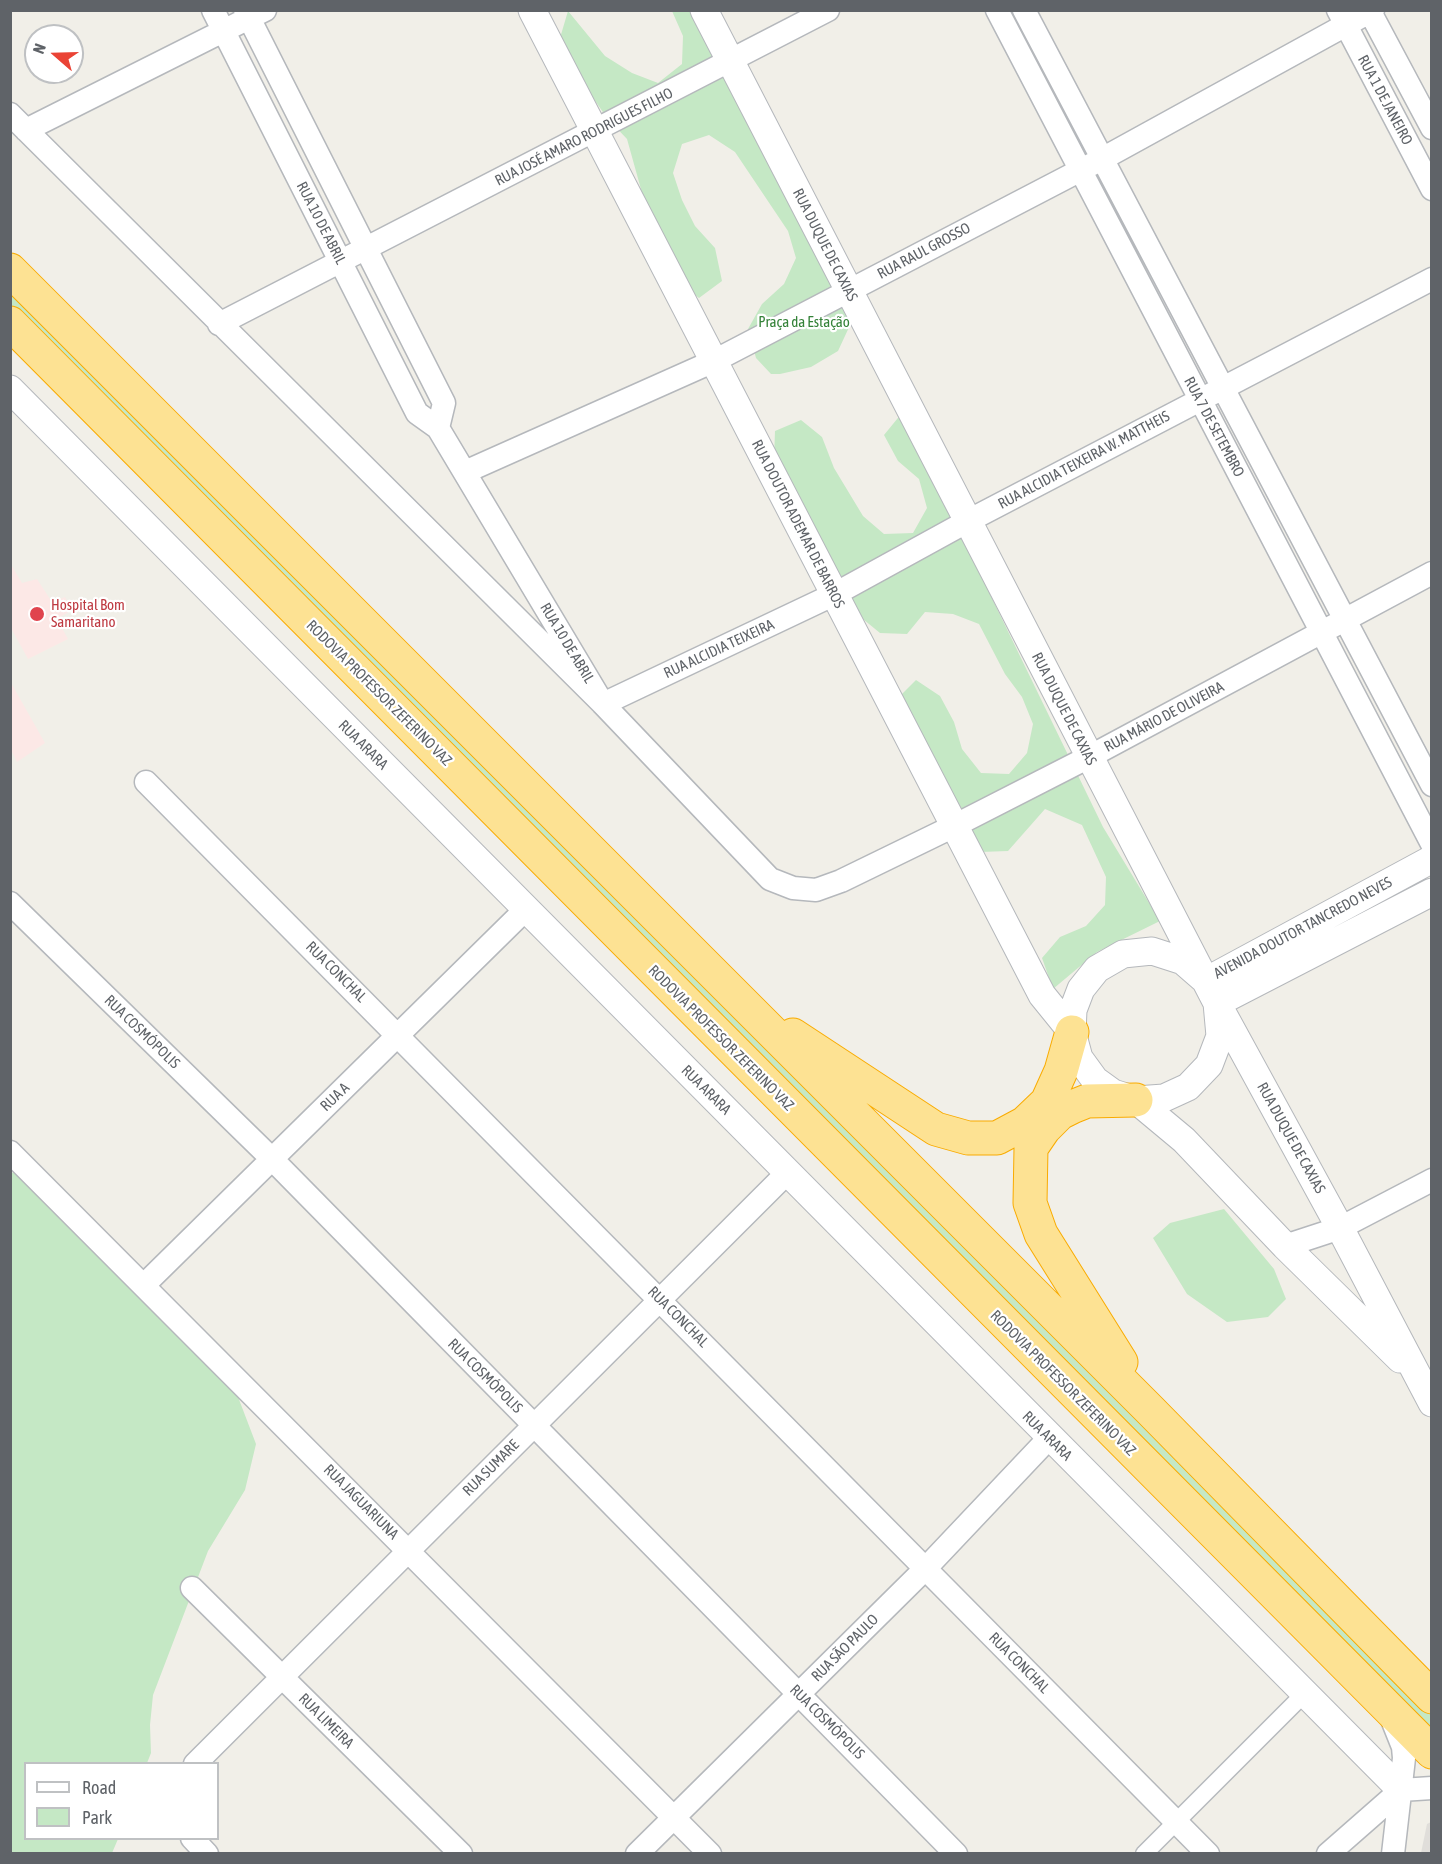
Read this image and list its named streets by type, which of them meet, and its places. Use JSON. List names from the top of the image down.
{
  "streets": {
    "highway": ["RODOVIA PROFESSOR ZEFERINO VAZ"],
    "street": [
      "RUA 1 DE JANEIRO",
      "RUA JOSÉ AMARO RODRIGUES FILHO",
      "RUA 10 DE ABRIL",
      "RUA DUQUE DE CAXIAS",
      "RUA RAUL GROSSO",
      "RUA 7 DE SETEMBRO",
      "RUA ALCIDIA TEIXEIRA W. MATTHEIS",
      "RUA DOUTOR ADEMAR DE BARROS",
      "RUA ALCIDIA TEIXEIRA",
      "RUA MÁRIO DE OLIVEIRA",
      "RUA ARARA",
      "AVENIDA DOUTOR TANCREDO NEVES",
      "RUA CONCHAL",
      "RUA COSMÓPOLIS",
      "RUA A",
      "RUA SUMARE",
      "RUA JAGUARIUNA",
      "RUA SÃO PAULO",
      "RUA LIMEIRA"
    ]
  },
  "crossings": [
    ["RUA 1 DE JANEIRO", "RUA RAUL GROSSO"],
    ["RUA JOSÉ AMARO RODRIGUES FILHO", "RUA 10 DE ABRIL"],
    ["RUA JOSÉ AMARO RODRIGUES FILHO", "RUA DUQUE DE CAXIAS"],
    ["RUA JOSÉ AMARO RODRIGUES FILHO", "RUA DOUTOR ADEMAR DE BARROS"],
    ["RUA 10 DE ABRIL", "RUA RAUL GROSSO"],
    ["RUA 10 DE ABRIL", "RUA ALCIDIA TEIXEIRA"],
    ["RUA 10 DE ABRIL", "RUA MÁRIO DE OLIVEIRA"],
    ["RUA DUQUE DE CAXIAS", "RUA RAUL GROSSO"],
    ["RUA DUQUE DE CAXIAS", "RUA ALCIDIA TEIXEIRA W. MATTHEIS"],
    ["RUA DUQUE DE CAXIAS", "RUA DOUTOR ADEMAR DE BARROS"],
    ["RUA DUQUE DE CAXIAS", "RUA MÁRIO DE OLIVEIRA"],
    ["RUA DUQUE DE CAXIAS", "AVENIDA DOUTOR TANCREDO NEVES"],
    ["RUA RAUL GROSSO", "RUA 7 DE SETEMBRO"],
    ["RUA RAUL GROSSO", "RUA DOUTOR ADEMAR DE BARROS"],
    ["RUA 7 DE SETEMBRO", "RUA ALCIDIA TEIXEIRA W. MATTHEIS"],
    ["RUA 7 DE SETEMBRO", "RUA MÁRIO DE OLIVEIRA"],
    ["RUA ALCIDIA TEIXEIRA W. MATTHEIS", "RUA DOUTOR ADEMAR DE BARROS"],
    ["RUA ALCIDIA TEIXEIRA W. MATTHEIS", "RUA ALCIDIA TEIXEIRA"],
    ["RUA DOUTOR ADEMAR DE BARROS", "RUA ALCIDIA TEIXEIRA"],
    ["RUA DOUTOR ADEMAR DE BARROS", "RUA MÁRIO DE OLIVEIRA"],
    ["RUA DOUTOR ADEMAR DE BARROS", "AVENIDA DOUTOR TANCREDO NEVES"],
    ["RUA ALCIDIA TEIXEIRA", "RUA MÁRIO DE OLIVEIRA"],
    ["RUA ARARA", "RUA A"],
    ["RUA ARARA", "RUA SUMARE"],
    ["RUA ARARA", "RUA SÃO PAULO"],
    ["RUA CONCHAL", "RUA A"],
    ["RUA CONCHAL", "RUA SUMARE"],
    ["RUA CONCHAL", "RUA SÃO PAULO"],
    ["RUA COSMÓPOLIS", "RUA A"],
    ["RUA COSMÓPOLIS", "RUA SUMARE"],
    ["RUA COSMÓPOLIS", "RUA SÃO PAULO"],
    ["RUA A", "RUA JAGUARIUNA"],
    ["RUA SUMARE", "RUA JAGUARIUNA"],
    ["RUA SUMARE", "RUA LIMEIRA"],
    ["RUA JAGUARIUNA", "RUA SÃO PAULO"]
  ],
  "parks": ["Praça da Estação"],
  "places": ["Hospital Bom Samaritano"],
  "legend": ["Road", "Park"],
  "north": "left"
}
